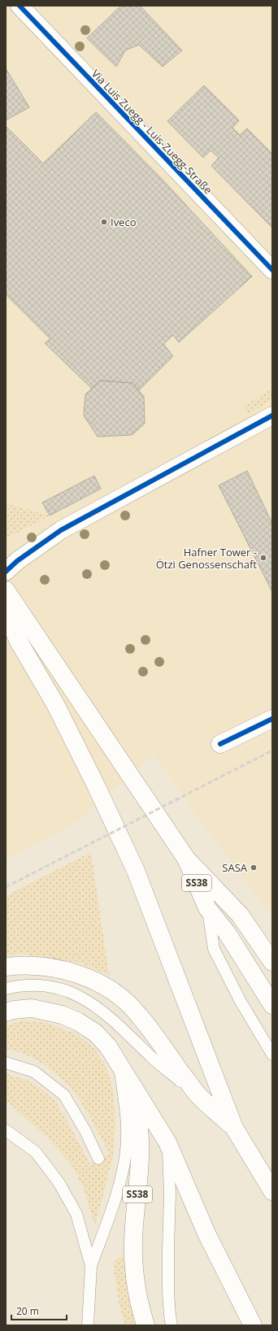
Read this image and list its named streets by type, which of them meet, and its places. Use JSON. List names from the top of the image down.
{
  "streets": {
    "main road": ["Via Luis Zuegg - Luis-Zuegg-Straße", "SS38"]
  },
  "places": ["Iveco", "Hafner Tower - Ötzi Genossenschaft", "SASA"],
  "scale_bar": "20 m"
}
